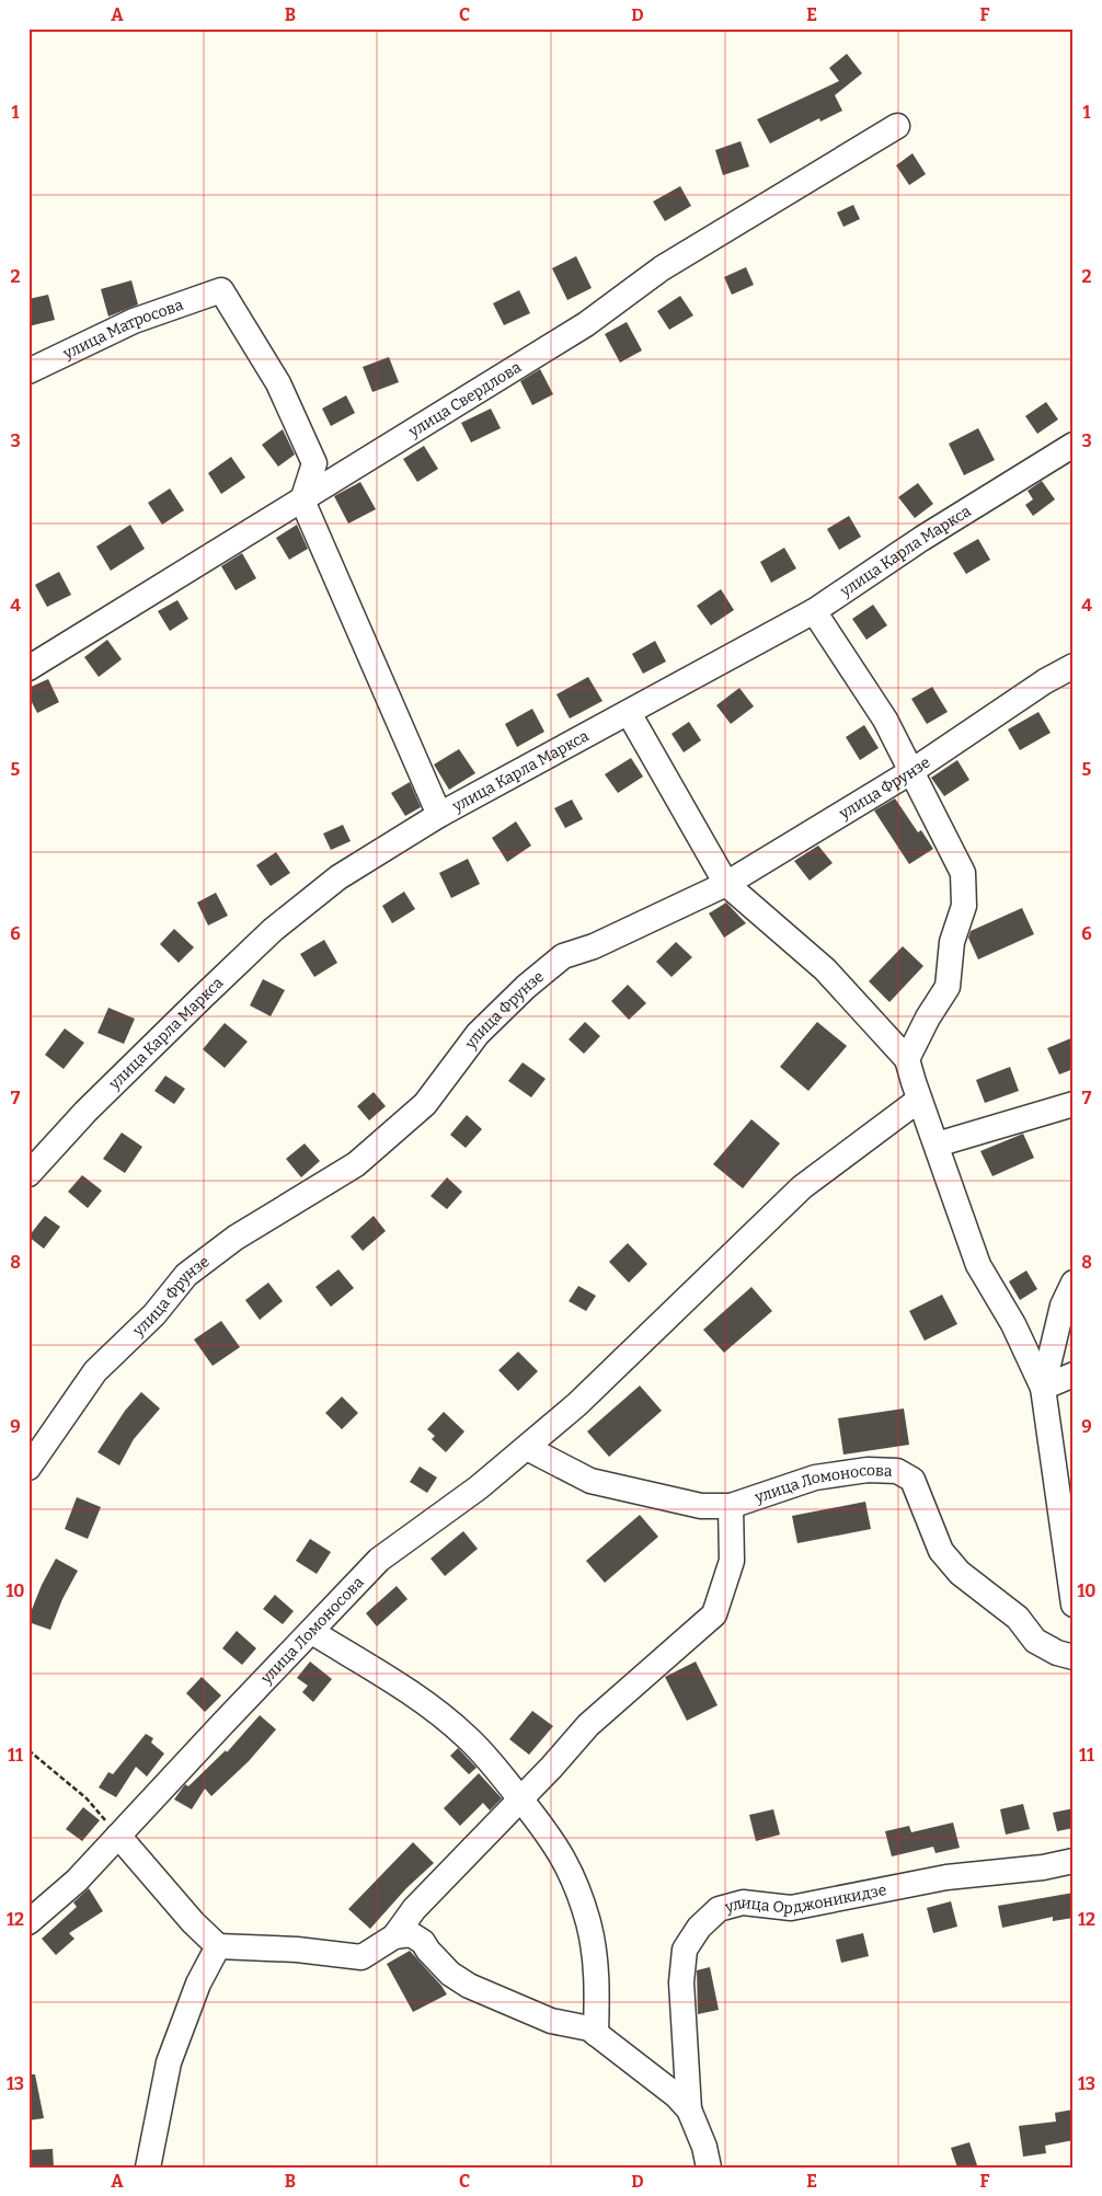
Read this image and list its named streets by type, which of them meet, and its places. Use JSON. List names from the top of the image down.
{
  "streets": {
    "street": [
      "улица Матросова",
      "улица Свердлова",
      "улица Карла Маркса",
      "улица Фрунзе",
      "улица Ломоносова",
      "улица Орджоникидзе"
    ]
  },
  "crossings": [
    ["улица Матросова", "улица Свердлова"]
  ],
  "grid": {
    "columns": [
      "A",
      "B",
      "C",
      "D",
      "E",
      "F"
    ],
    "rows": [
      "1",
      "2",
      "3",
      "4",
      "5",
      "6",
      "7",
      "8",
      "9",
      "10",
      "11",
      "12",
      "13"
    ]
  }
}
